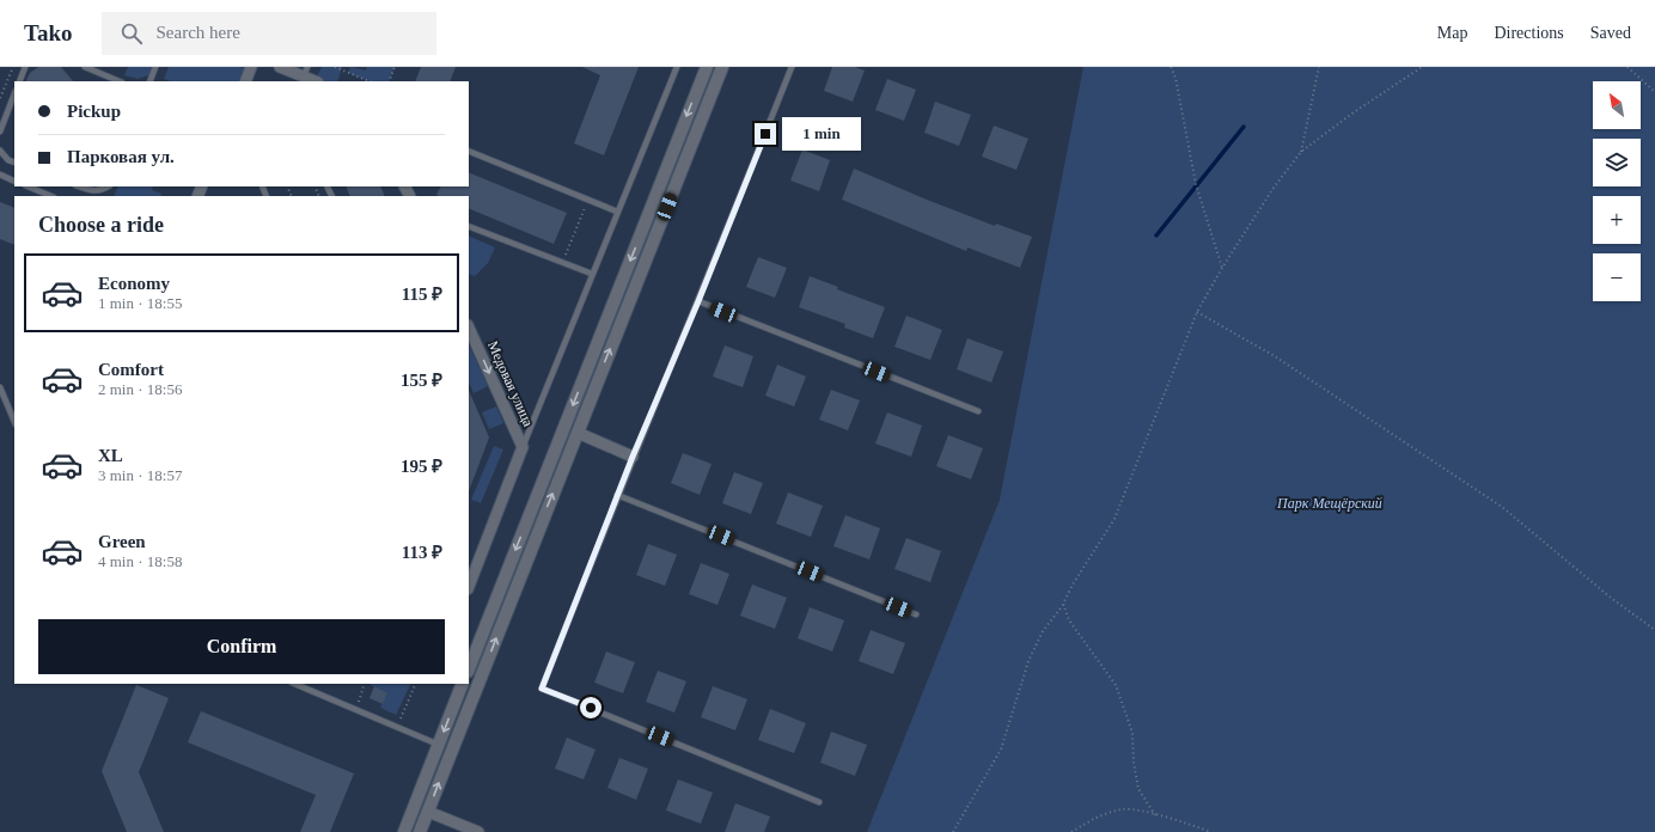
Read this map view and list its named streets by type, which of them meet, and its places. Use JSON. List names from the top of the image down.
{
  "streets": {
    "street": ["Медовая улица"]
  },
  "one_way": ["Медовая улица"],
  "parks": ["Парк Мещёрский"],
  "north": "top left",
  "page": {
    "header": "Tako",
    "search": "Search here",
    "nav": ["Map", "Directions", "Saved"],
    "map_buttons": ["+", "−"],
    "banner": ["Pickup", "Парковая ул."],
    "bubble": "1 min",
    "heading": "Choose a ride",
    "list": [
      {
        "name": "Economy",
        "note": "1 min · 18:55",
        "value": "115 ₽"
      },
      {
        "name": "Comfort",
        "note": "2 min · 18:56",
        "value": "155 ₽"
      },
      {
        "name": "XL",
        "note": "3 min · 18:57",
        "value": "195 ₽"
      },
      {
        "name": "Green",
        "note": "4 min · 18:58",
        "value": "113 ₽"
      }
    ],
    "buttons": "Confirm"
  }
}
